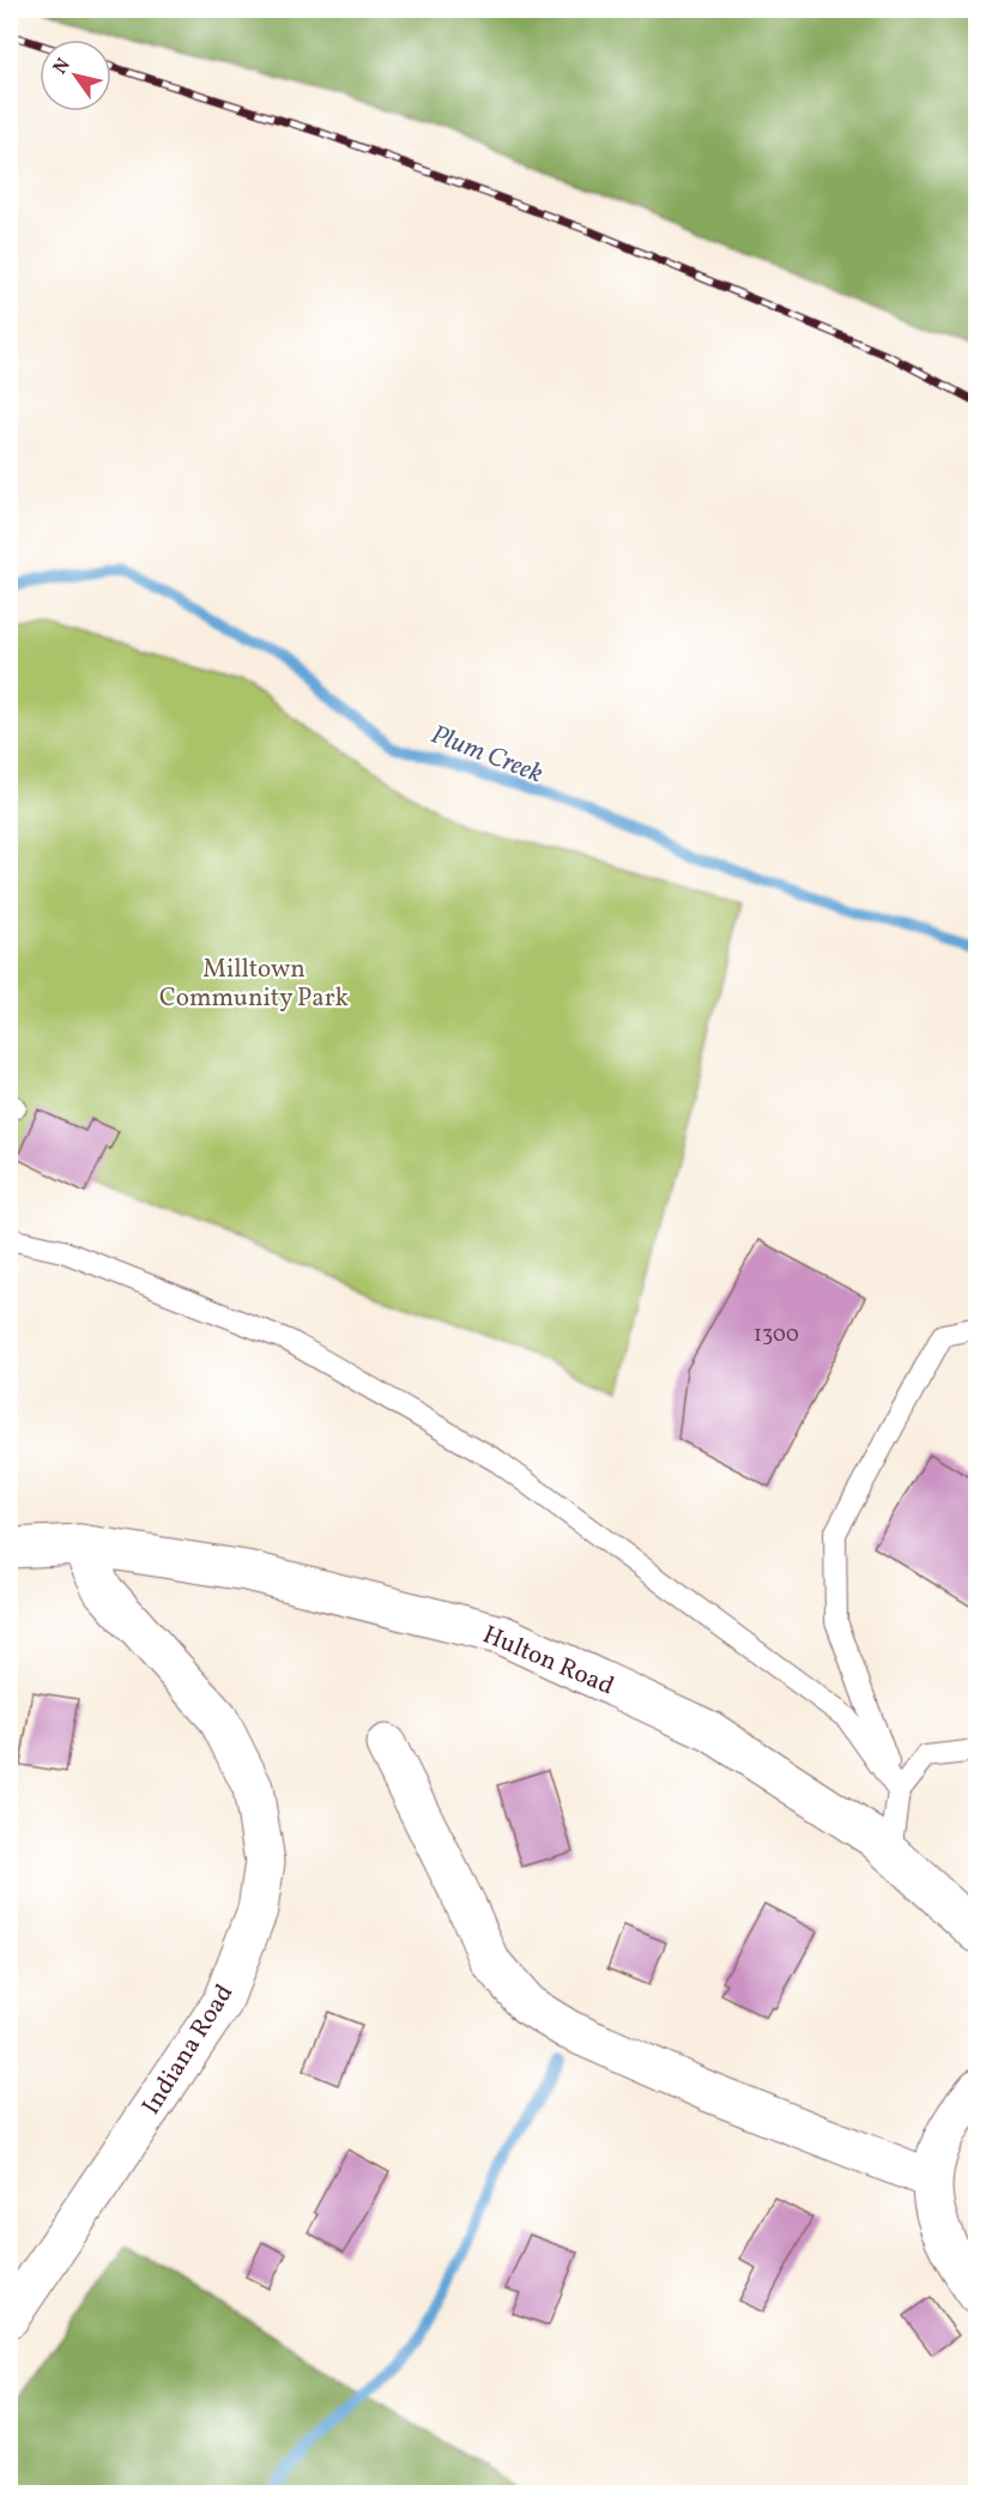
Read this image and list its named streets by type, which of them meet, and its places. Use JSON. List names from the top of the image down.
{
  "streets": {
    "street": ["Hulton Road", "Indiana Road"]
  },
  "crossings": [
    ["Hulton Road", "Indiana Road"]
  ],
  "water": ["Plum Creek"],
  "parks": ["Milltown Community Park"],
  "house_numbers": ["1300"],
  "north": "top left"
}
